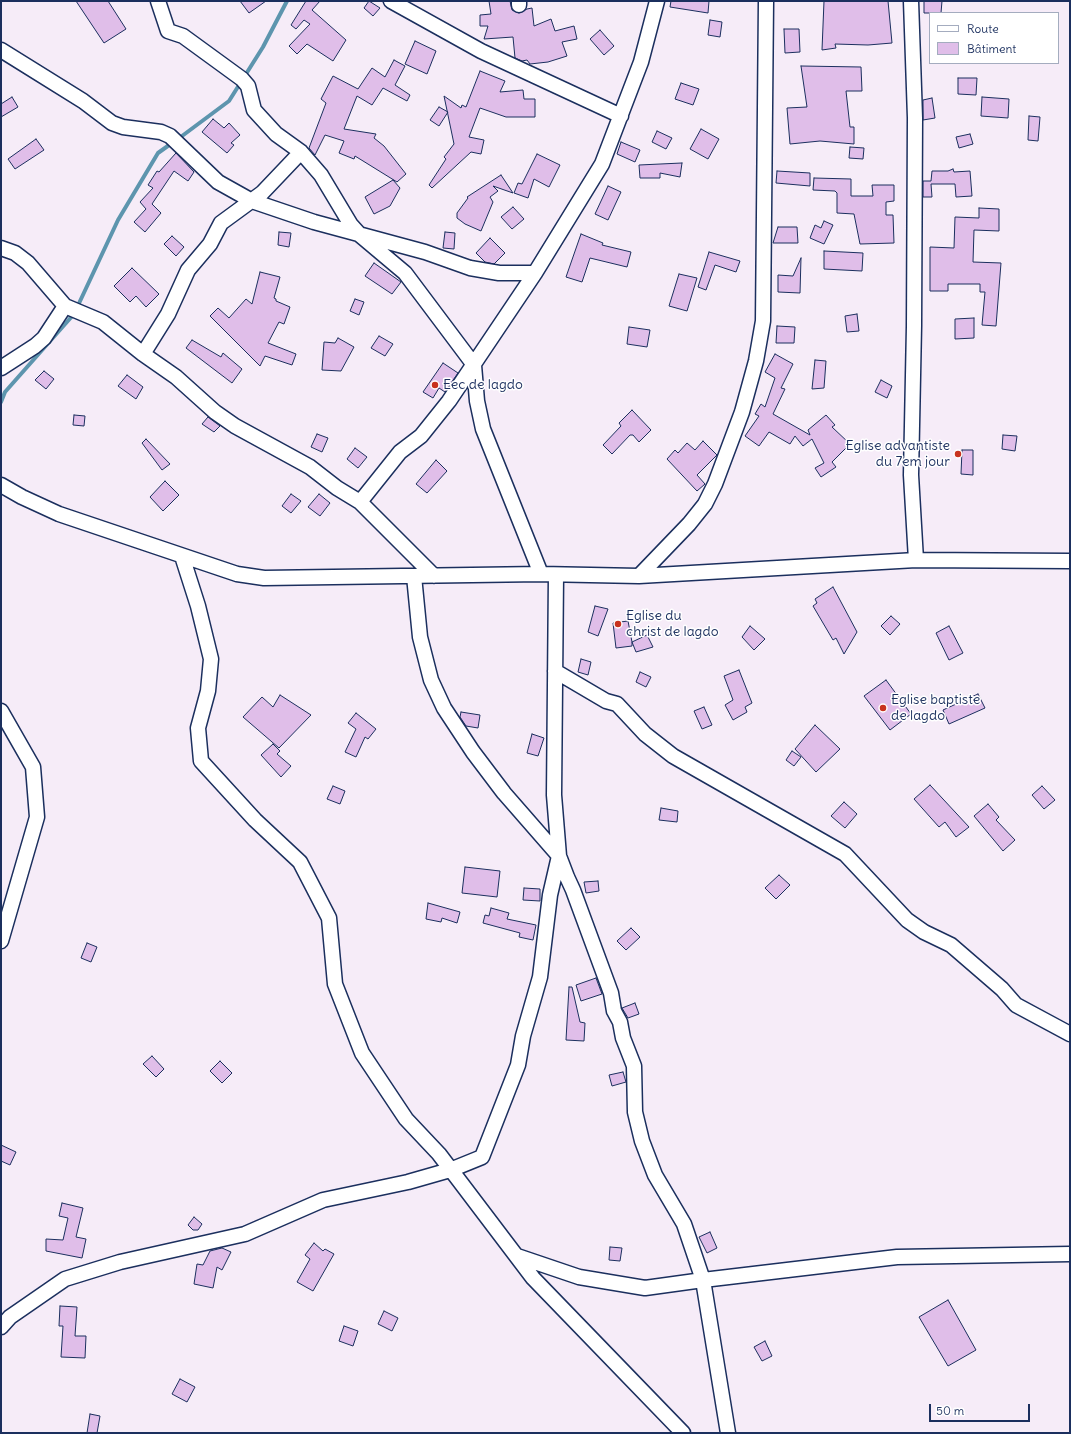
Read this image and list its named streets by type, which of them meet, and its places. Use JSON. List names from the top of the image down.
{
  "places": [
    "Eec de lagdo",
    "Eglise advantiste du 7em jour",
    "Eglise du christ de lagdo",
    "Eglise baptiste de lagdo"
  ],
  "legend": ["Route", "Bâtiment"],
  "scale_bar": "50 m"
}
